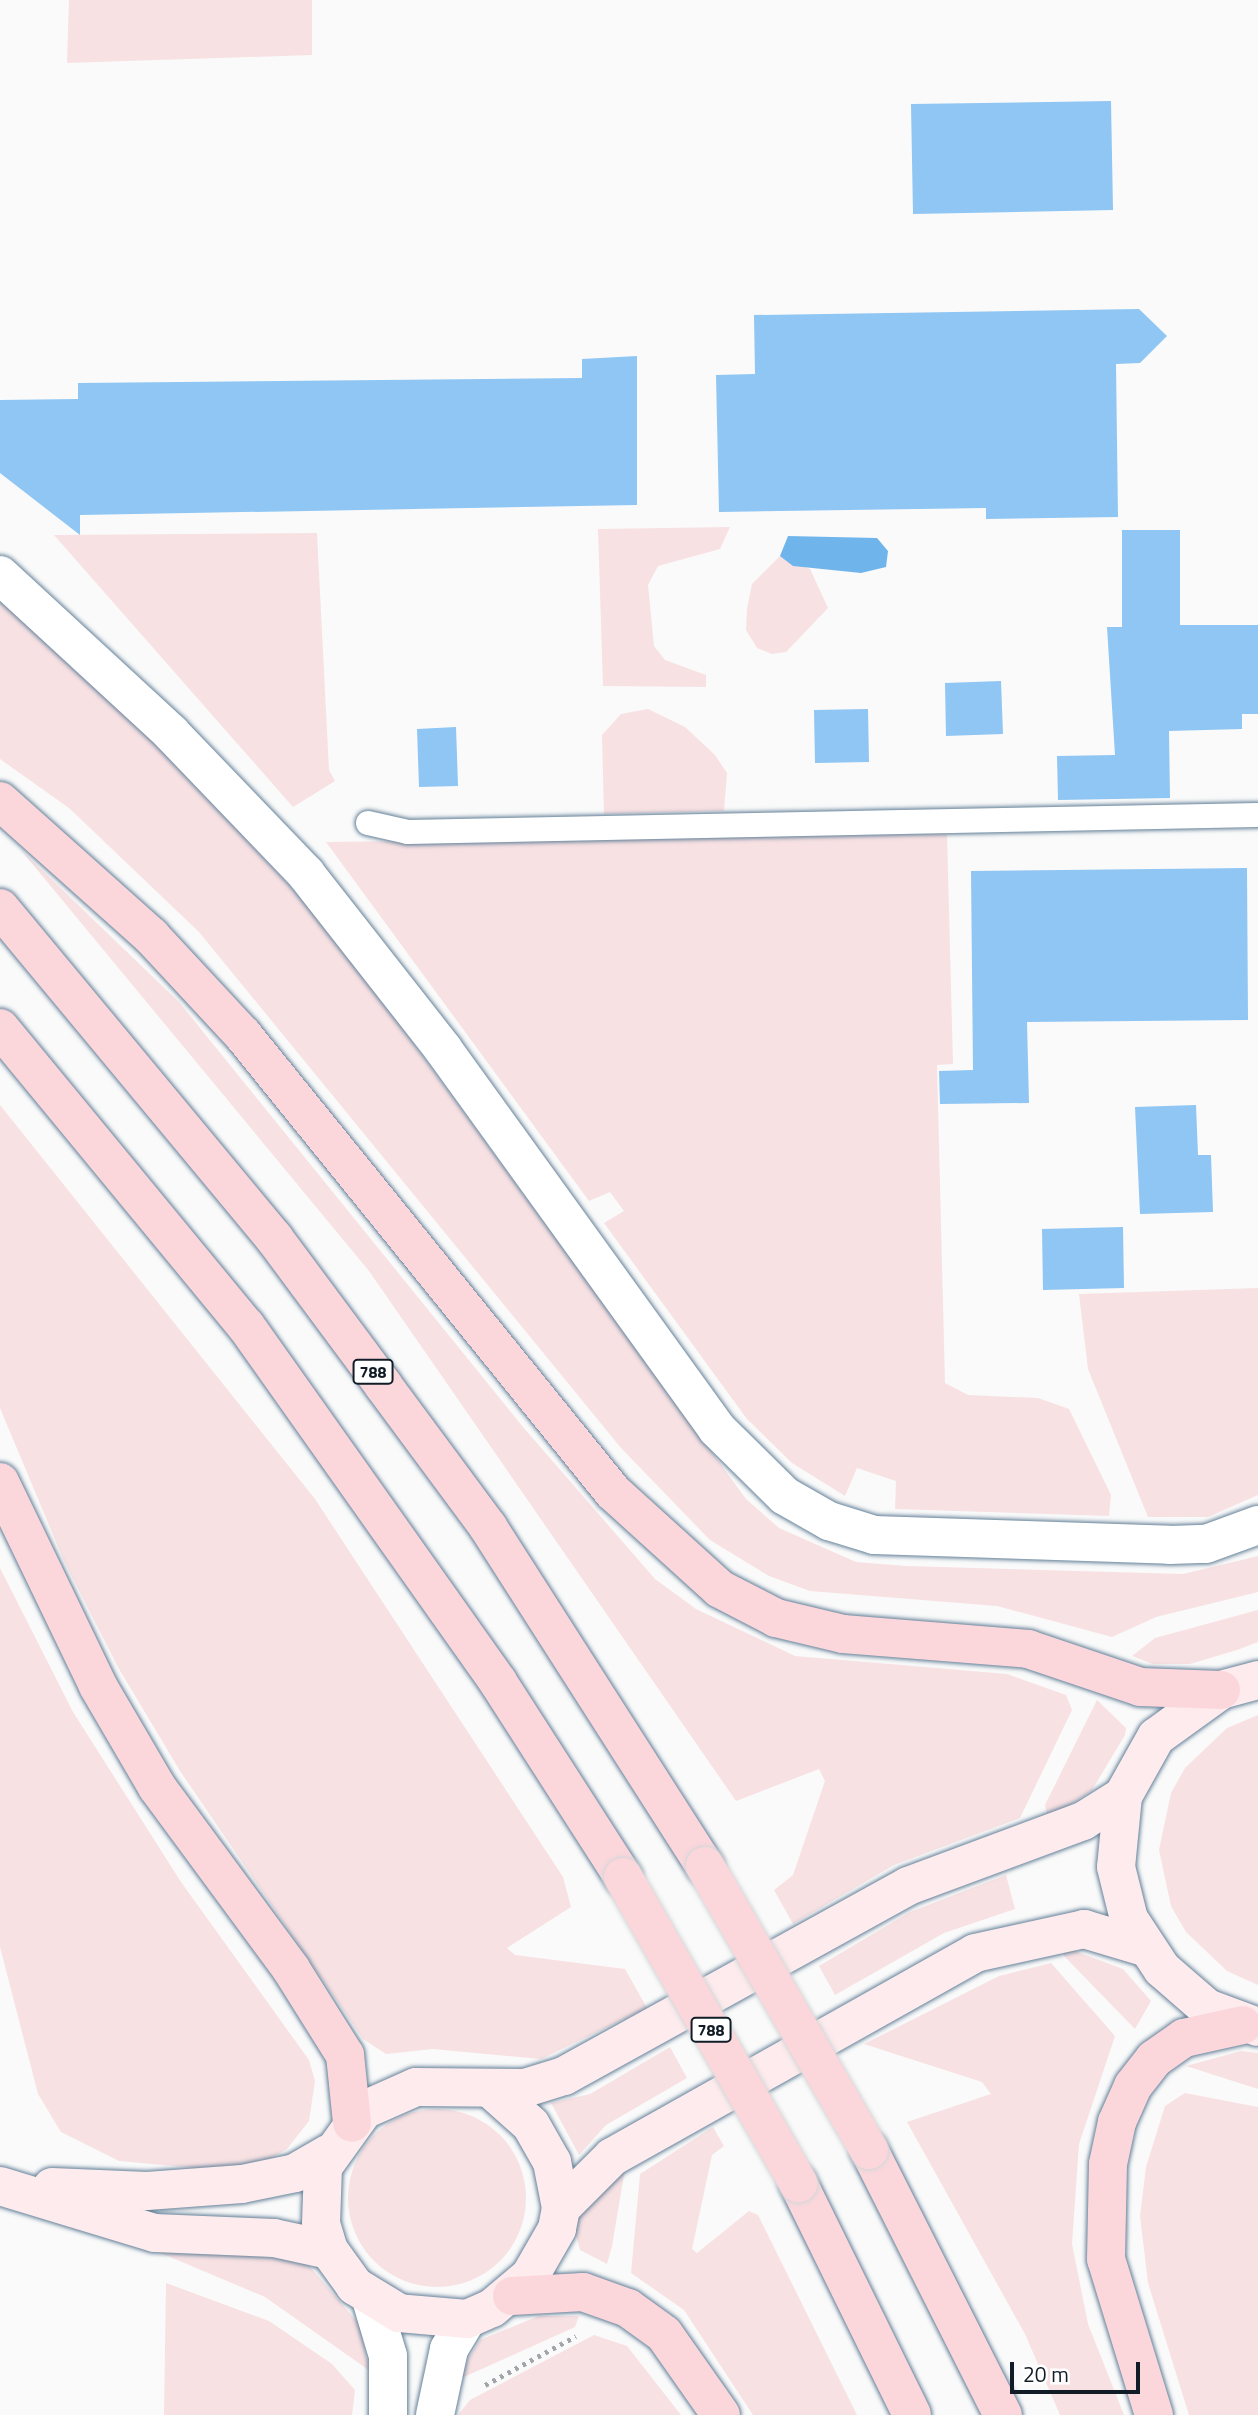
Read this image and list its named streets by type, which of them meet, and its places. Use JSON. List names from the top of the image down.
{
  "streets": {
    "main road": ["788"]
  },
  "scale_bar": "20 m"
}
